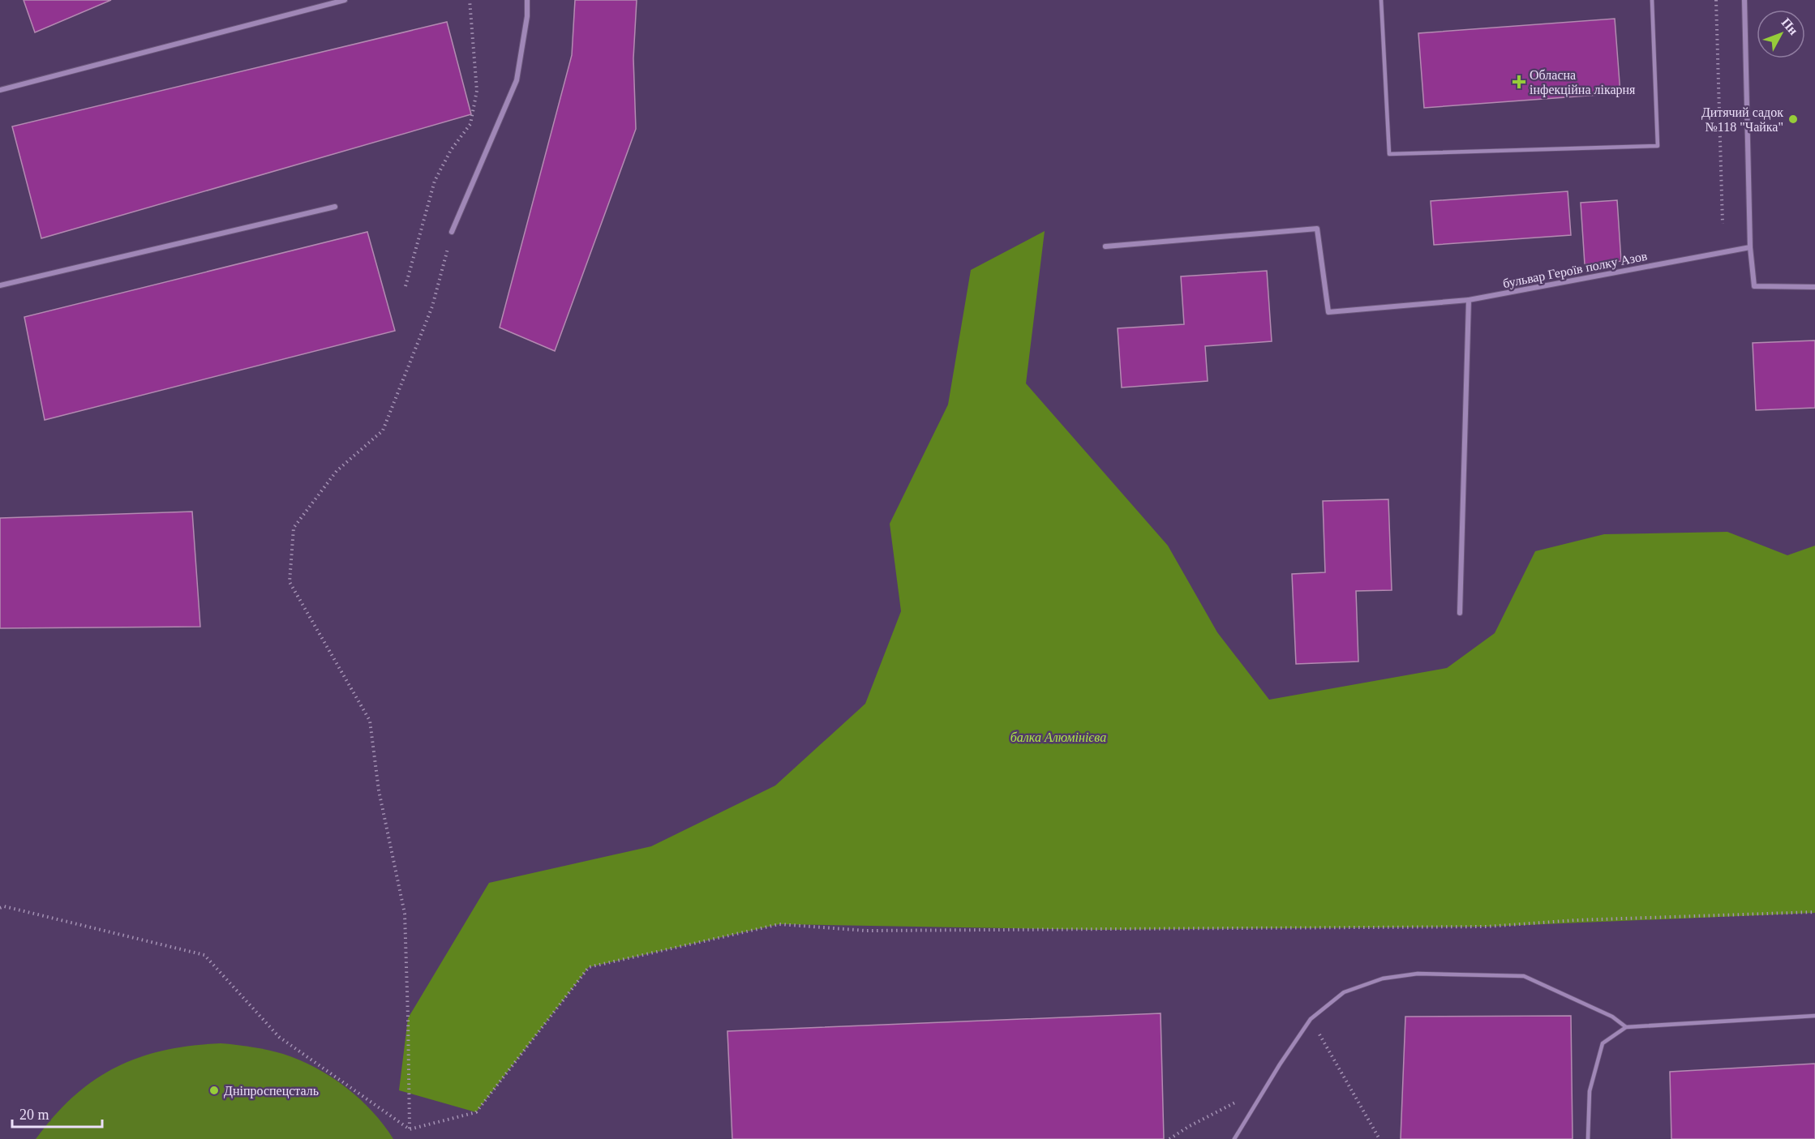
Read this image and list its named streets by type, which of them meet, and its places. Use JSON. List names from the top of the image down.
{
  "streets": {
    "street": ["бульвар Героїв полку Азов"]
  },
  "parks": ["балка Алюмінієва"],
  "places": {
    "health": ["Обласна інфекційна лікарня"],
    "other": ["Дитячий садок №118 \"Чайка\"", "Дніпроспецсталь"]
  },
  "scale_bar": "20 m",
  "north": "top right"
}
